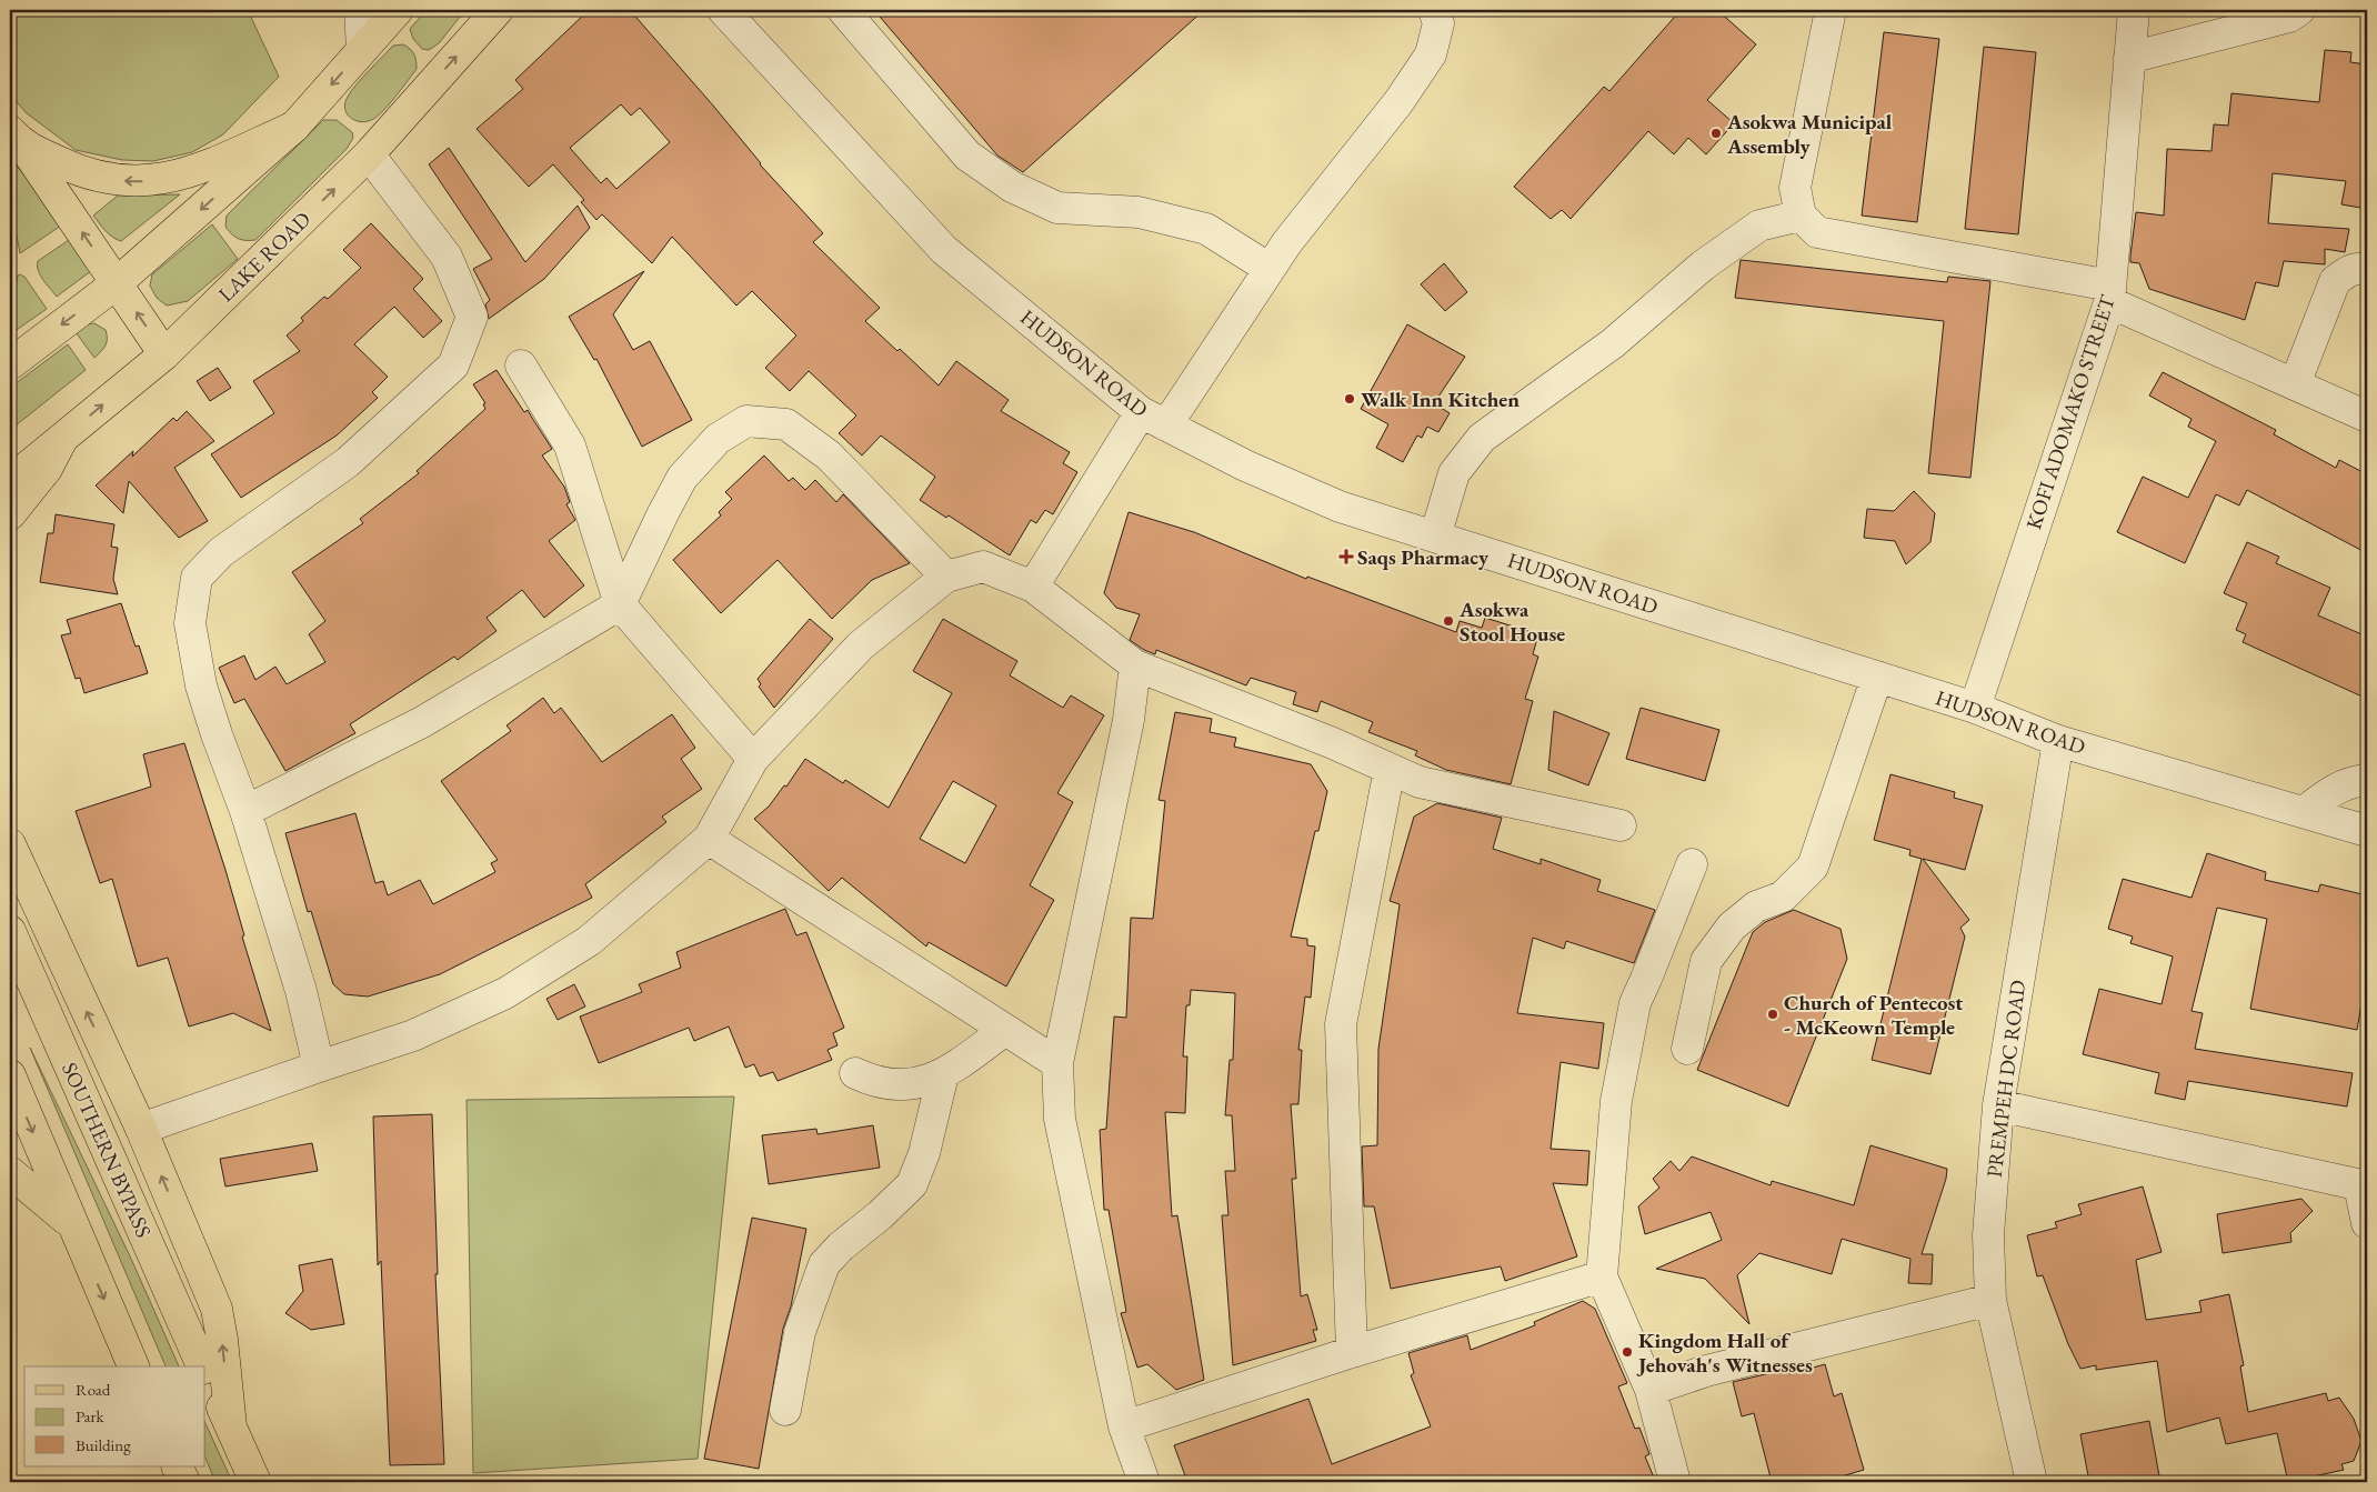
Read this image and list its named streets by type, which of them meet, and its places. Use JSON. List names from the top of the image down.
{
  "streets": {
    "main road": ["LAKE ROAD", "SOUTHERN BYPASS"],
    "street": ["HUDSON ROAD", "KOFI ADOMAKO STREET", "PREMPEH DC ROAD"]
  },
  "crossings": [
    ["HUDSON ROAD", "KOFI ADOMAKO STREET"],
    ["HUDSON ROAD", "PREMPEH DC ROAD"]
  ],
  "places": {
    "other": [
      "Asokwa Municipal Assembly",
      "Walk Inn Kitchen",
      "Asokwa Stool House",
      "Church of Pentecost - McKeown Temple",
      "Kingdom Hall of Jehovah's Witnesses"
    ],
    "health": ["Saqs Pharmacy"]
  },
  "legend": ["Road", "Park", "Building"]
}
